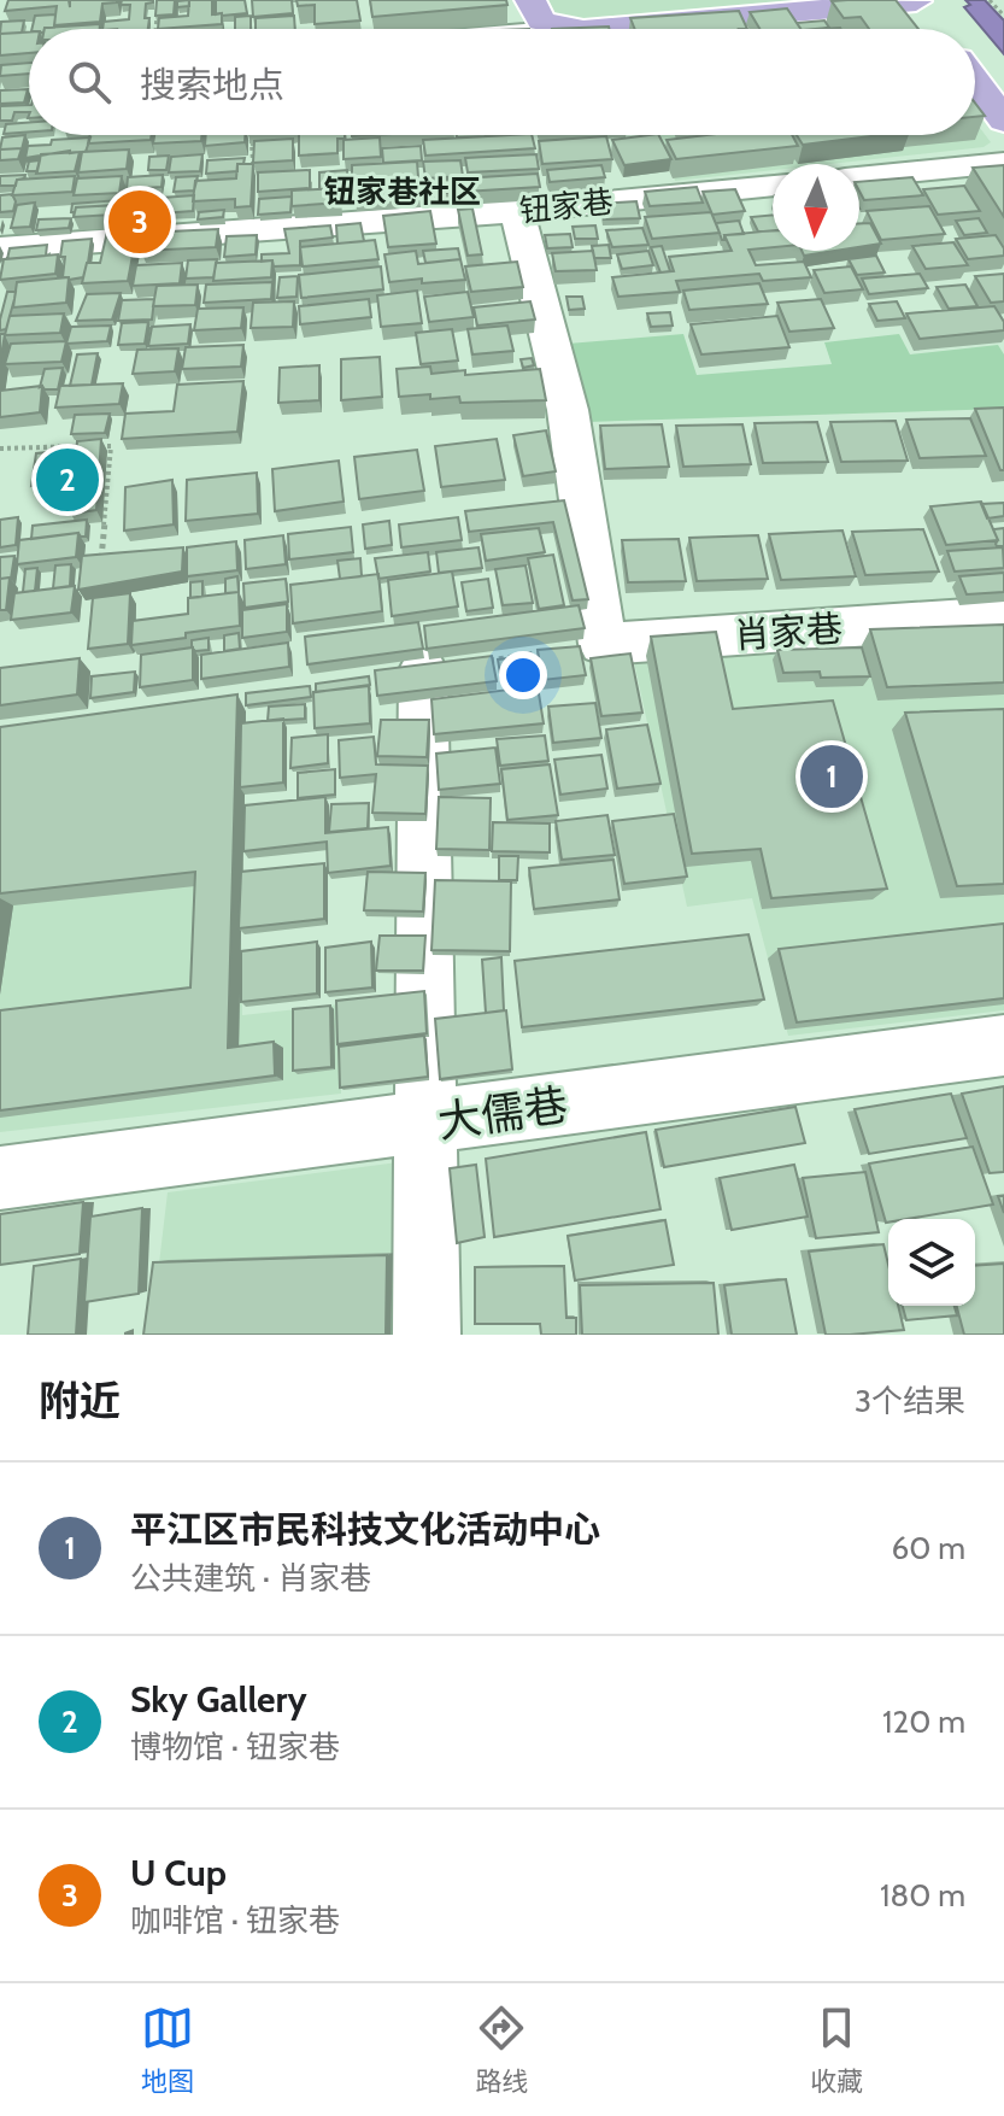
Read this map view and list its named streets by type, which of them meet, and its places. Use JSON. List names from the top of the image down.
{
  "streets": {
    "street": ["钮家巷", "肖家巷", "大儒巷"]
  },
  "districts": ["钮家巷社区"],
  "north": "bottom",
  "page": {
    "search": "搜索地点",
    "pins": ["3", "2", "1"],
    "heading": ["附近", "3个结果"],
    "list": [
      {
        "mark": "1",
        "name": "平江区市民科技文化活动中心",
        "note": "公共建筑 · 肖家巷",
        "value": "60 m"
      },
      {
        "mark": "2",
        "name": "Sky Gallery",
        "note": "博物馆 · 钮家巷",
        "value": "120 m"
      },
      {
        "mark": "3",
        "name": "U Cup",
        "note": "咖啡馆 · 钮家巷",
        "value": "180 m"
      }
    ],
    "nav": ["地图", "路线", "收藏"]
  }
}
